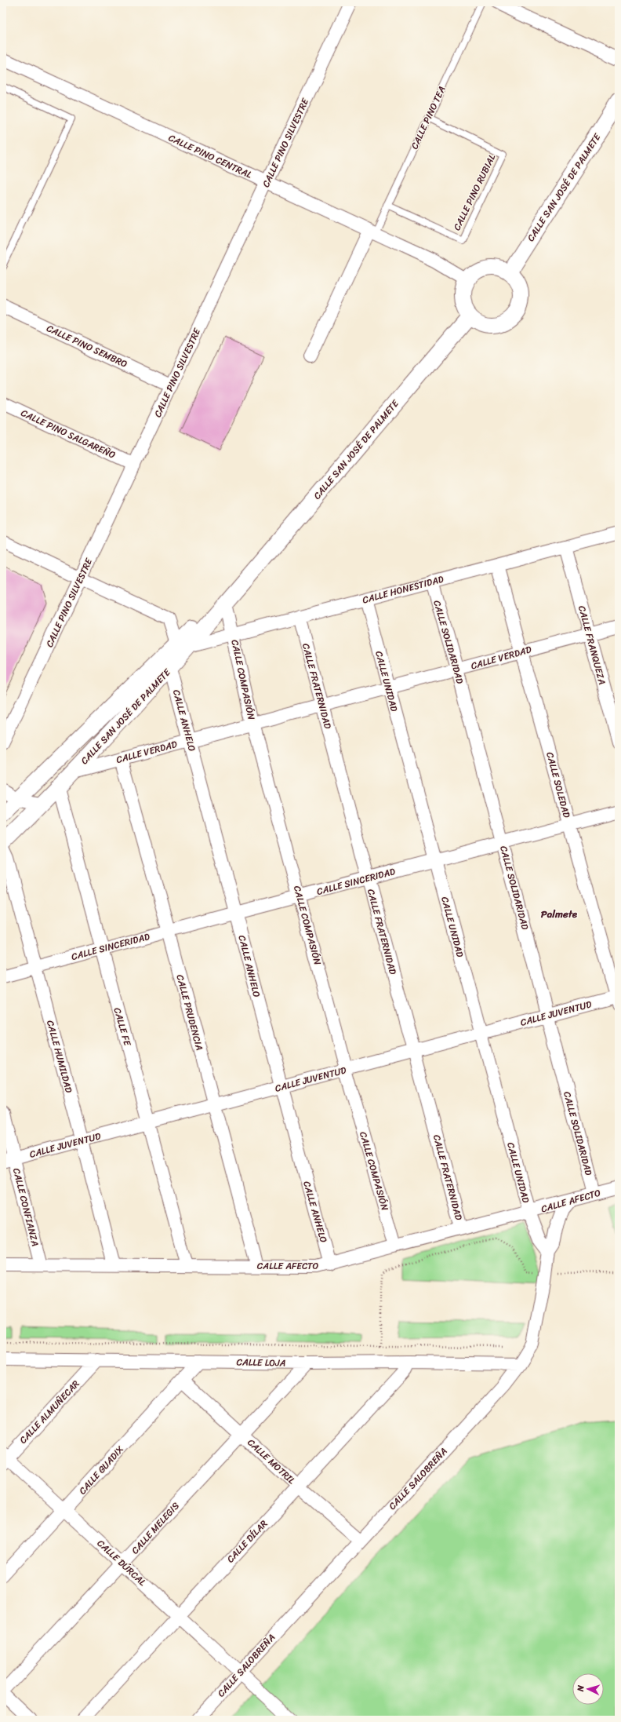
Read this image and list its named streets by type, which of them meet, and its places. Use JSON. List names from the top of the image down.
{
  "streets": {
    "street": [
      "CALLE PINO TEA",
      "CALLE PINO SILVESTRE",
      "CALLE PINO CENTRAL",
      "CALLE SAN JOSÉ DE PALMETE",
      "CALLE PINO SEMBRO",
      "CALLE PINO SALGAREÑO",
      "CALLE HONESTIDAD",
      "CALLE SOLIDARIDAD",
      "CALLE FRANQUEZA",
      "CALLE VERDAD",
      "CALLE COMPASIÓN",
      "CALLE UNIDAD",
      "CALLE FRATERNIDAD",
      "CALLE ANHELO",
      "CALLE SOLEDAD",
      "CALLE SINCERIDAD",
      "CALLE PRUDENCIA",
      "CALLE JUVENTUD",
      "CALLE FE",
      "CALLE HUMILDAD",
      "CALLE AFECTO",
      "CALLE CONFIANZA",
      "CALLE LOJA",
      "CALLE ALMUÑECAR",
      "CALLE MOTRIL",
      "CALLE GUADIX",
      "CALLE SALOBREÑA",
      "CALLE MELEGIS",
      "CALLE DÍLAR",
      "CALLE DÚRCAL"
    ],
    "lane": ["CALLE PINO RUBIAL"]
  },
  "crossings": [
    ["CALLE PINO TEA", "CALLE PINO CENTRAL"],
    ["CALLE PINO TEA", "CALLE PINO RUBIAL"],
    ["CALLE PINO SILVESTRE", "CALLE PINO CENTRAL"],
    ["CALLE PINO SILVESTRE", "CALLE PINO SEMBRO"],
    ["CALLE PINO SILVESTRE", "CALLE PINO SALGAREÑO"],
    ["CALLE PINO CENTRAL", "CALLE SAN JOSÉ DE PALMETE"],
    ["CALLE SAN JOSÉ DE PALMETE", "CALLE HONESTIDAD"],
    ["CALLE SAN JOSÉ DE PALMETE", "CALLE VERDAD"],
    ["CALLE SAN JOSÉ DE PALMETE", "CALLE COMPASIÓN"],
    ["CALLE SAN JOSÉ DE PALMETE", "CALLE ANHELO"],
    ["CALLE SAN JOSÉ DE PALMETE", "CALLE FE"],
    ["CALLE HONESTIDAD", "CALLE SOLIDARIDAD"],
    ["CALLE HONESTIDAD", "CALLE FRANQUEZA"],
    ["CALLE HONESTIDAD", "CALLE COMPASIÓN"],
    ["CALLE HONESTIDAD", "CALLE UNIDAD"],
    ["CALLE HONESTIDAD", "CALLE FRATERNIDAD"],
    ["CALLE HONESTIDAD", "CALLE SOLEDAD"],
    ["CALLE SOLIDARIDAD", "CALLE VERDAD"],
    ["CALLE SOLIDARIDAD", "CALLE SINCERIDAD"],
    ["CALLE SOLIDARIDAD", "CALLE JUVENTUD"],
    ["CALLE SOLIDARIDAD", "CALLE AFECTO"],
    ["CALLE FRANQUEZA", "CALLE VERDAD"],
    ["CALLE VERDAD", "CALLE COMPASIÓN"],
    ["CALLE VERDAD", "CALLE UNIDAD"],
    ["CALLE VERDAD", "CALLE FRATERNIDAD"],
    ["CALLE VERDAD", "CALLE ANHELO"],
    ["CALLE VERDAD", "CALLE SOLEDAD"],
    ["CALLE VERDAD", "CALLE PRUDENCIA"],
    ["CALLE COMPASIÓN", "CALLE SINCERIDAD"],
    ["CALLE COMPASIÓN", "CALLE JUVENTUD"],
    ["CALLE COMPASIÓN", "CALLE AFECTO"],
    ["CALLE UNIDAD", "CALLE SINCERIDAD"],
    ["CALLE UNIDAD", "CALLE JUVENTUD"],
    ["CALLE UNIDAD", "CALLE AFECTO"],
    ["CALLE UNIDAD", "CALLE SALOBREÑA"],
    ["CALLE FRATERNIDAD", "CALLE SINCERIDAD"],
    ["CALLE FRATERNIDAD", "CALLE JUVENTUD"],
    ["CALLE FRATERNIDAD", "CALLE AFECTO"],
    ["CALLE ANHELO", "CALLE SINCERIDAD"],
    ["CALLE ANHELO", "CALLE JUVENTUD"],
    ["CALLE ANHELO", "CALLE AFECTO"],
    ["CALLE SOLEDAD", "CALLE SINCERIDAD"],
    ["CALLE SOLEDAD", "CALLE JUVENTUD"],
    ["CALLE SINCERIDAD", "CALLE PRUDENCIA"],
    ["CALLE SINCERIDAD", "CALLE FE"],
    ["CALLE SINCERIDAD", "CALLE HUMILDAD"],
    ["CALLE PRUDENCIA", "CALLE JUVENTUD"],
    ["CALLE PRUDENCIA", "CALLE AFECTO"],
    ["CALLE JUVENTUD", "CALLE FE"],
    ["CALLE JUVENTUD", "CALLE HUMILDAD"],
    ["CALLE JUVENTUD", "CALLE CONFIANZA"],
    ["CALLE FE", "CALLE AFECTO"],
    ["CALLE HUMILDAD", "CALLE AFECTO"],
    ["CALLE AFECTO", "CALLE CONFIANZA"],
    ["CALLE AFECTO", "CALLE SALOBREÑA"],
    ["CALLE LOJA", "CALLE ALMUÑECAR"],
    ["CALLE LOJA", "CALLE GUADIX"],
    ["CALLE LOJA", "CALLE SALOBREÑA"],
    ["CALLE LOJA", "CALLE MELEGIS"],
    ["CALLE LOJA", "CALLE DÍLAR"],
    ["CALLE ALMUÑECAR", "CALLE DÚRCAL"],
    ["CALLE MOTRIL", "CALLE GUADIX"],
    ["CALLE MOTRIL", "CALLE SALOBREÑA"],
    ["CALLE MOTRIL", "CALLE MELEGIS"],
    ["CALLE MOTRIL", "CALLE DÍLAR"],
    ["CALLE GUADIX", "CALLE DÚRCAL"],
    ["CALLE SALOBREÑA", "CALLE DÚRCAL"],
    ["CALLE MELEGIS", "CALLE DÚRCAL"],
    ["CALLE DÍLAR", "CALLE DÚRCAL"]
  ],
  "districts": ["Palmete"],
  "north": "left"
}
